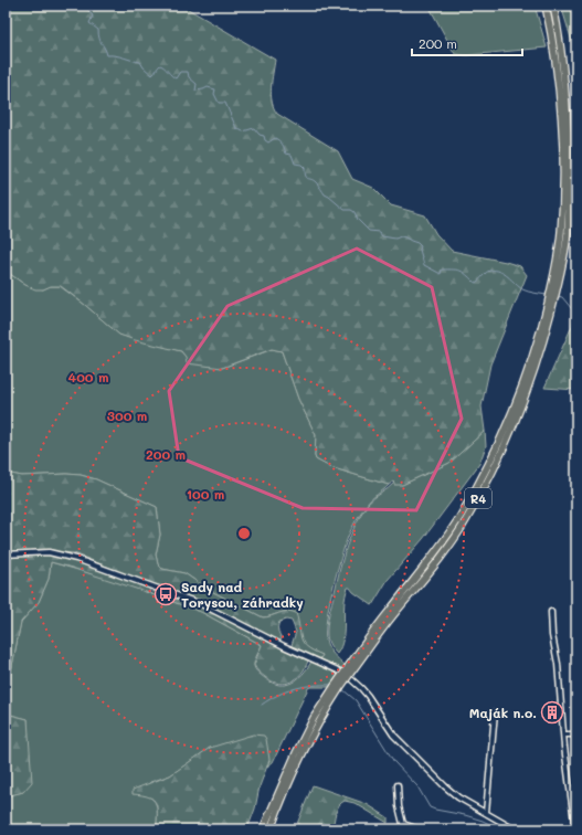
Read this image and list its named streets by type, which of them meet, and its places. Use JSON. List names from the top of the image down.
{
  "streets": {
    "highway": ["R4"]
  },
  "places": {
    "bus stop": ["Sady nad Torysou, záhradky"],
    "building": ["Maják n.o."]
  },
  "scale_bar": "200 m",
  "rings": [
    "400 m",
    "300 m",
    "200 m",
    "100 m"
  ]
}
